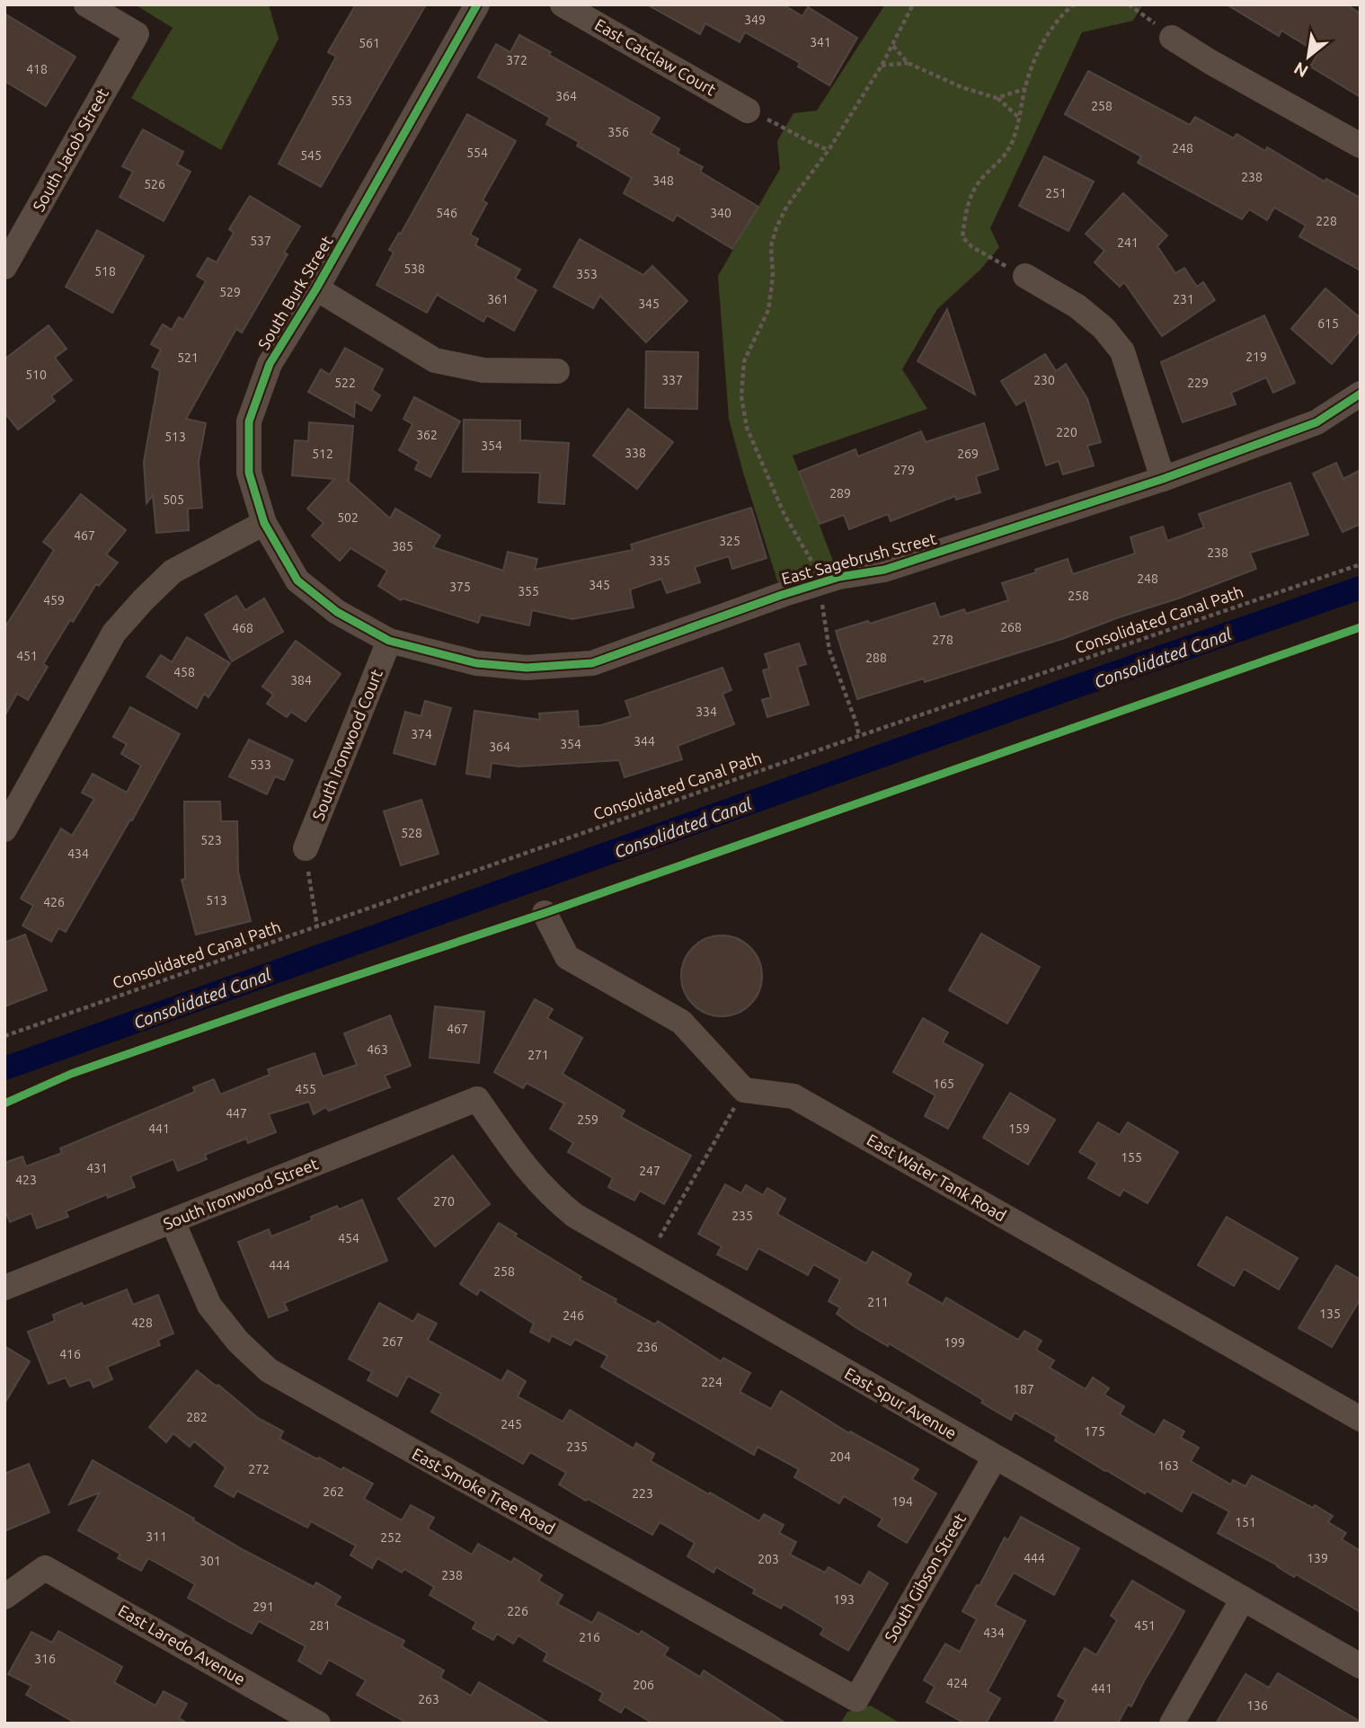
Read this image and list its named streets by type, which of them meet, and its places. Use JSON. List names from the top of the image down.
{
  "streets": {
    "street": [
      "East Catclaw Court",
      "South Jacob Street",
      "South Burk Street",
      "East Sagebrush Street",
      "South Ironwood Court",
      "East Water Tank Road",
      "South Ironwood Street",
      "East Spur Avenue",
      "East Smoke Tree Road",
      "South Gibson Street",
      "East Laredo Avenue"
    ],
    "path": ["Consolidated Canal Path"]
  },
  "crossings": [
    ["South Burk Street", "East Sagebrush Street"],
    ["South Burk Street", "South Ironwood Court"],
    ["East Sagebrush Street", "South Ironwood Court"],
    ["South Ironwood Street", "East Spur Avenue"],
    ["South Ironwood Street", "East Smoke Tree Road"],
    ["East Spur Avenue", "South Gibson Street"],
    ["East Smoke Tree Road", "South Gibson Street"]
  ],
  "water": ["Consolidated Canal"],
  "house_numbers": [
    "349",
    "341",
    "561",
    "372",
    "418",
    "364",
    "553",
    "258",
    "356",
    "248",
    "554",
    "545",
    "238",
    "348",
    "526",
    "251",
    "546",
    "340",
    "228",
    "537",
    "241",
    "538",
    "518",
    "353",
    "529",
    "361",
    "231",
    "345",
    "615",
    "219",
    "521",
    "510",
    "337",
    "230",
    "522",
    "229",
    "220",
    "362",
    "513",
    "354",
    "338",
    "512",
    "269",
    "279",
    "289",
    "505",
    "502",
    "467",
    "325",
    "385",
    "238",
    "335",
    "248",
    "345",
    "375",
    "355",
    "258",
    "459",
    "268",
    "468",
    "278",
    "451",
    "288",
    "458",
    "384",
    "334",
    "374",
    "344",
    "354",
    "364",
    "533",
    "528",
    "523",
    "434",
    "513",
    "426",
    "467",
    "463",
    "271",
    "165",
    "455",
    "447",
    "259",
    "441",
    "159",
    "155",
    "431",
    "247",
    "423",
    "270",
    "235",
    "454",
    "444",
    "258",
    "211",
    "135",
    "246",
    "428",
    "267",
    "199",
    "236",
    "416",
    "224",
    "187",
    "282",
    "245",
    "175",
    "235",
    "204",
    "163",
    "272",
    "262",
    "223",
    "194",
    "151",
    "311",
    "252",
    "444",
    "139",
    "203",
    "301",
    "238",
    "193",
    "291",
    "226",
    "281",
    "451",
    "434",
    "216",
    "316",
    "424",
    "206",
    "441",
    "263",
    "136"
  ],
  "north": "bottom left"
}
